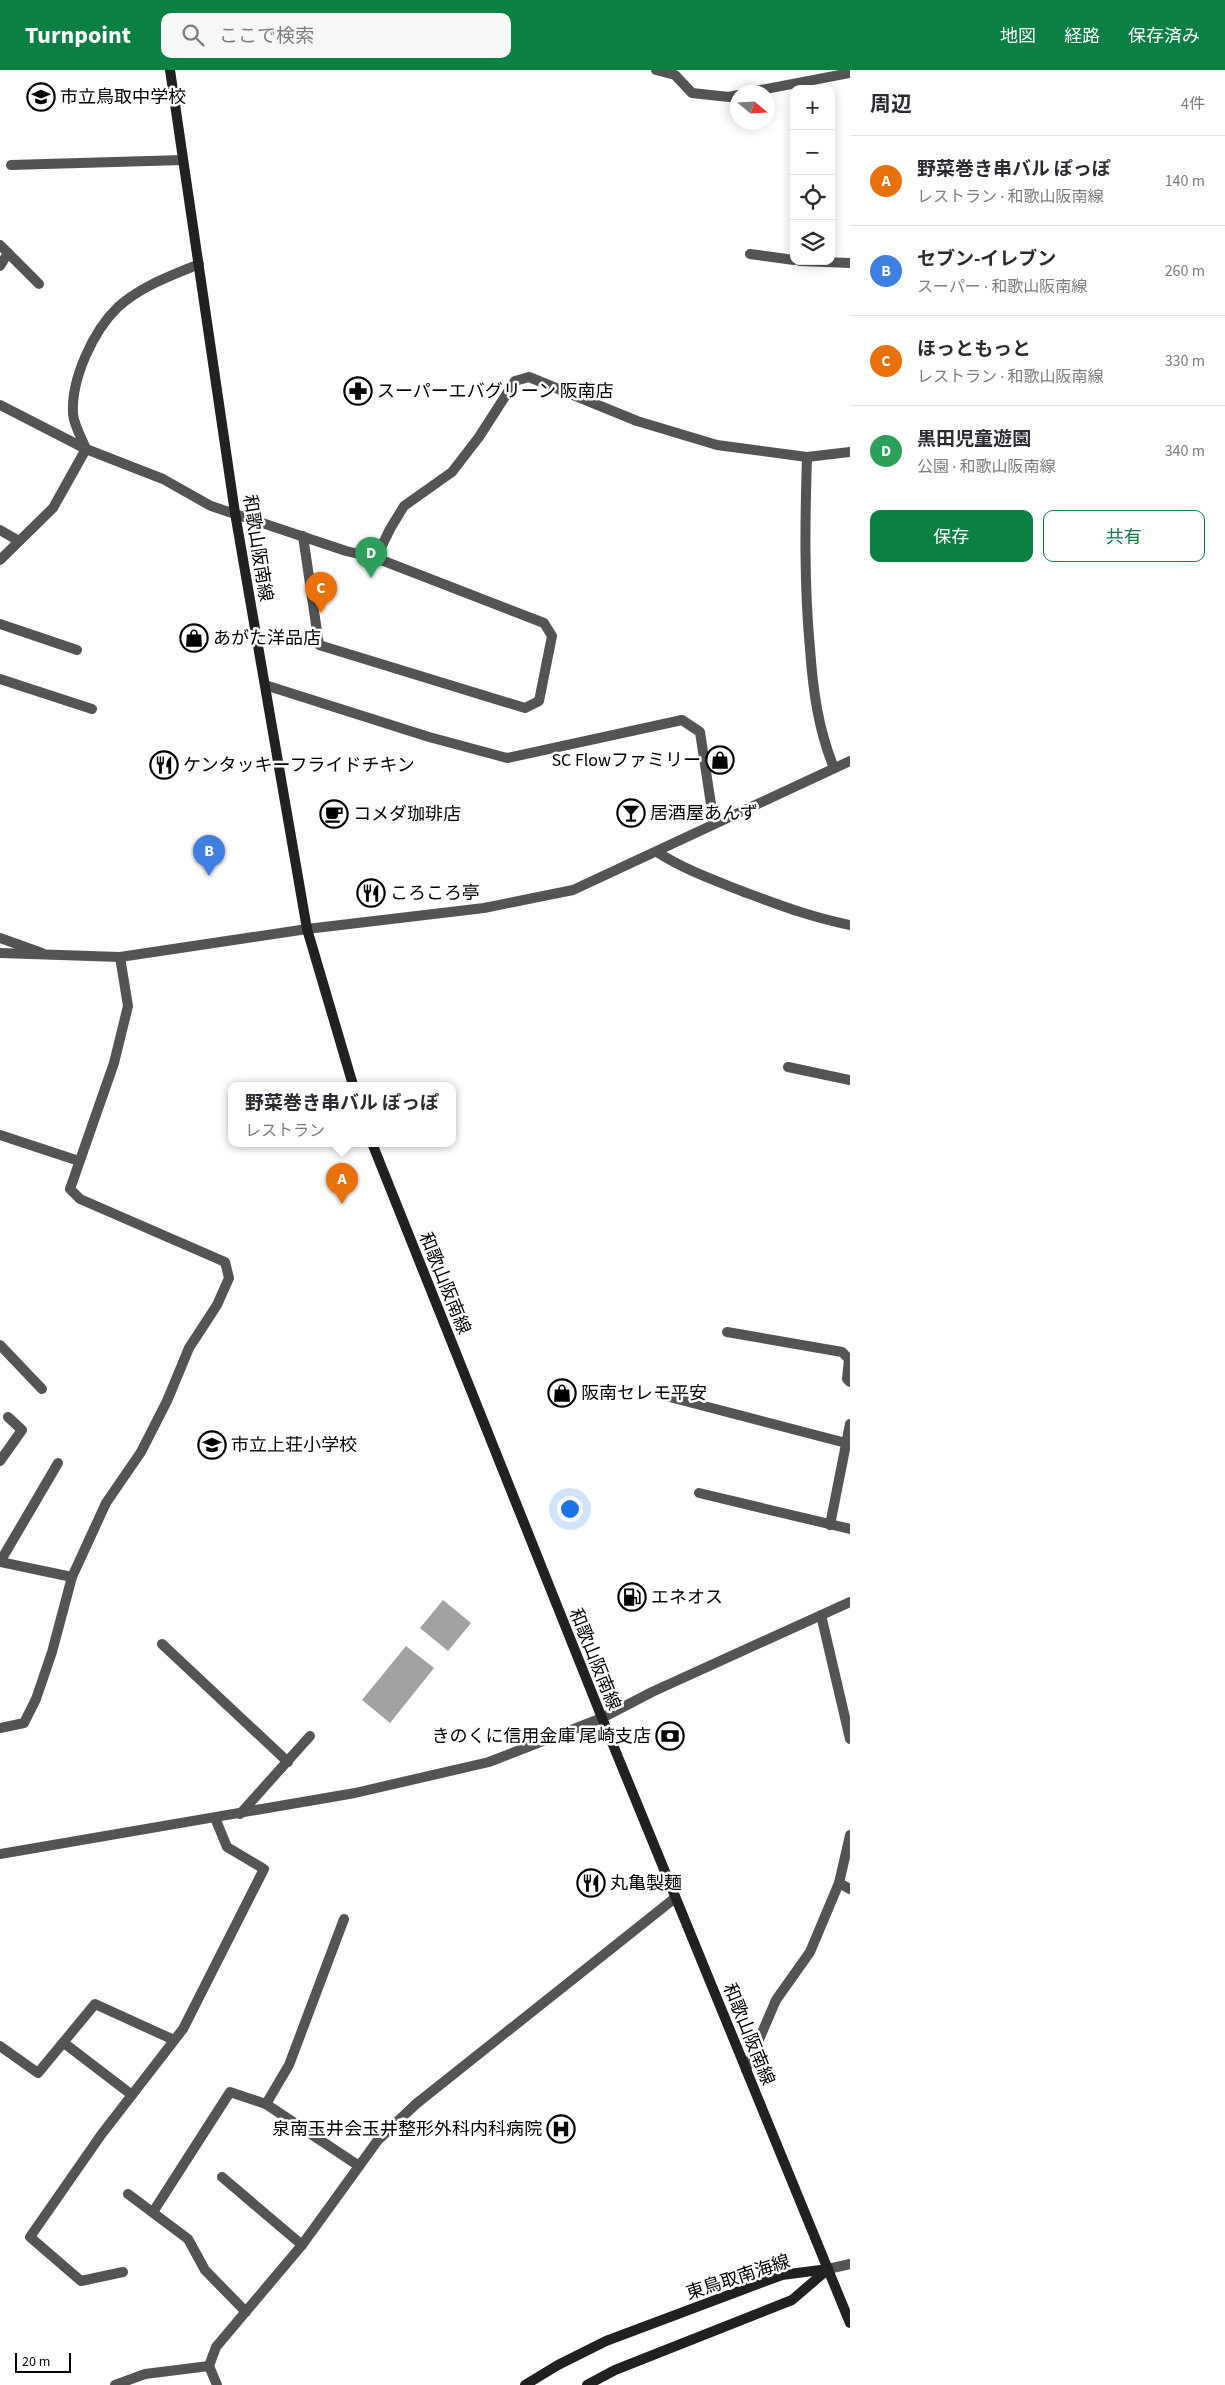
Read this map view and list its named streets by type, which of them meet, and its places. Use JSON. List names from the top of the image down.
{
  "streets": {
    "main road": ["和歌山阪南線", "東鳥取南海線"]
  },
  "crossings": [
    ["和歌山阪南線", "東鳥取南海線"]
  ],
  "places": {
    "school or university": ["市立鳥取中学校", "市立上荘小学校"],
    "pharmacy": ["スーパーエバグリーン 阪南店"],
    "shop": ["あがた洋品店", "SC Flowファミリー", "阪南セレモ平安"],
    "restaurant": ["ケンタッキーフライドチキン", "ころころ亭", "丸亀製麺"],
    "bar": ["居酒屋あんず"],
    "cafe": ["コメダ珈琲店"],
    "fuel station": ["エネオス"],
    "bank": ["きのくに信用金庫 尾崎支店"],
    "hospital": ["泉南玉井会玉井整形外科内科病院"]
  },
  "scale_bar": "20 m",
  "north": "right",
  "page": {
    "header": "Turnpoint",
    "search": "ここで検索",
    "nav": ["地図", "経路", "保存済み"],
    "heading": ["周辺", "4件"],
    "map_buttons": ["+", "−"],
    "list": [
      {
        "mark": "A",
        "name": "野菜巻き串バル ぽっぽ",
        "note": "レストラン · 和歌山阪南線",
        "value": "140 m"
      },
      {
        "mark": "B",
        "name": "セブン-イレブン",
        "note": "スーパー · 和歌山阪南線",
        "value": "260 m"
      },
      {
        "mark": "C",
        "name": "ほっともっと",
        "note": "レストラン · 和歌山阪南線",
        "value": "330 m"
      },
      {
        "mark": "D",
        "name": "黒田児童遊園",
        "note": "公園 · 和歌山阪南線",
        "value": "340 m"
      }
    ],
    "buttons": ["保存", "共有"],
    "pins": [
      "D",
      "C",
      "B",
      "A"
    ],
    "popup": ["野菜巻き串バル ぽっぽ", "レストラン"],
    "scale": "20 m"
  }
}
